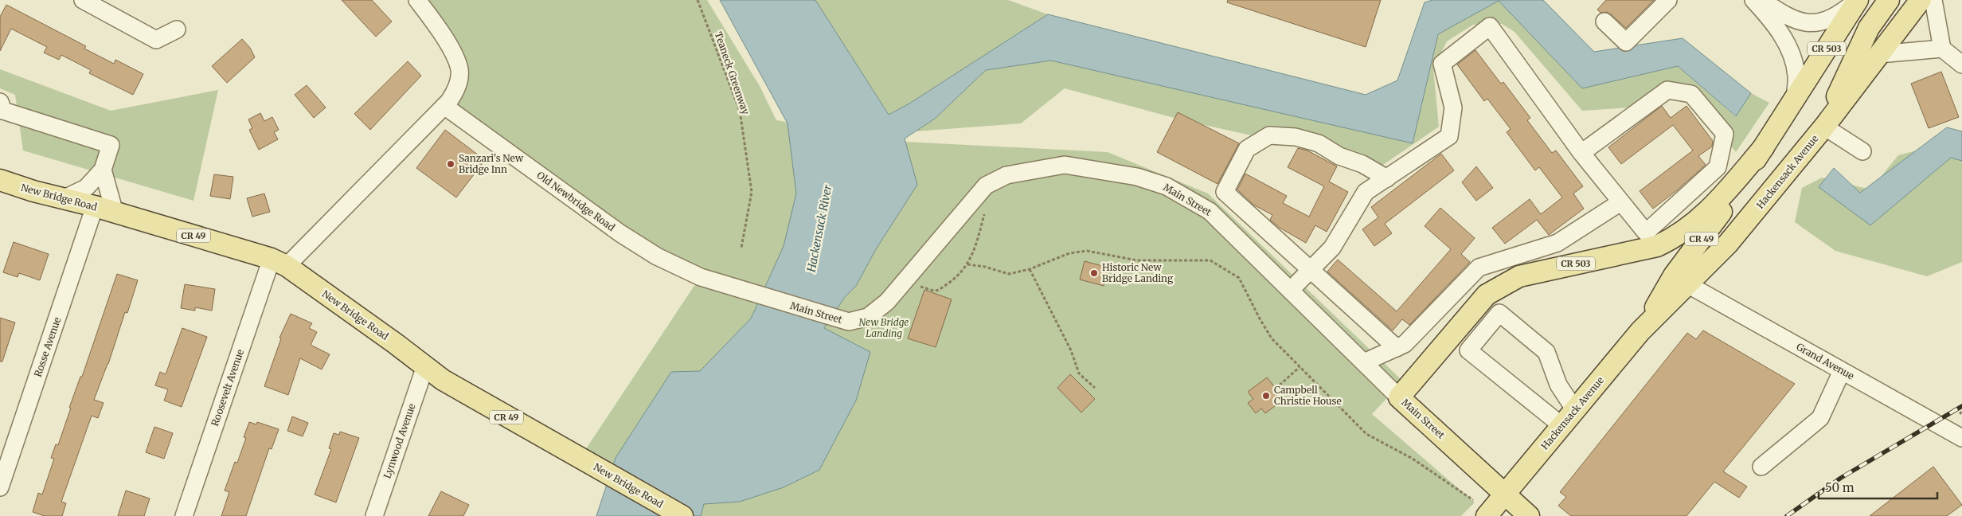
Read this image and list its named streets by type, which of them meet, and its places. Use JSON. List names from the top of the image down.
{
  "streets": {
    "main road": [
      "CR 503",
      "Hackensack Avenue",
      "New Bridge Road",
      "Main Street",
      "CR 49"
    ],
    "street": [
      "Old Newbridge Road",
      "Rosse Avenue",
      "Grand Avenue",
      "Roosevelt Avenue",
      "Lynwood Avenue"
    ],
    "path": ["Teaneck Greenway"]
  },
  "crossings": [
    ["CR 503", "Hackensack Avenue"],
    ["CR 503", "Main Street"],
    ["Hackensack Avenue", "Main Street"],
    ["Hackensack Avenue", "Grand Avenue"],
    ["New Bridge Road", "Rosse Avenue"],
    ["New Bridge Road", "Roosevelt Avenue"],
    ["New Bridge Road", "Lynwood Avenue"],
    ["Main Street", "Old Newbridge Road"]
  ],
  "water": ["Hackensack River"],
  "parks": ["New Bridge Landing"],
  "places": ["Sanzari's New Bridge Inn", "Historic New Bridge Landing", "Campbell Christie House"],
  "scale_bar": "50 m"
}
